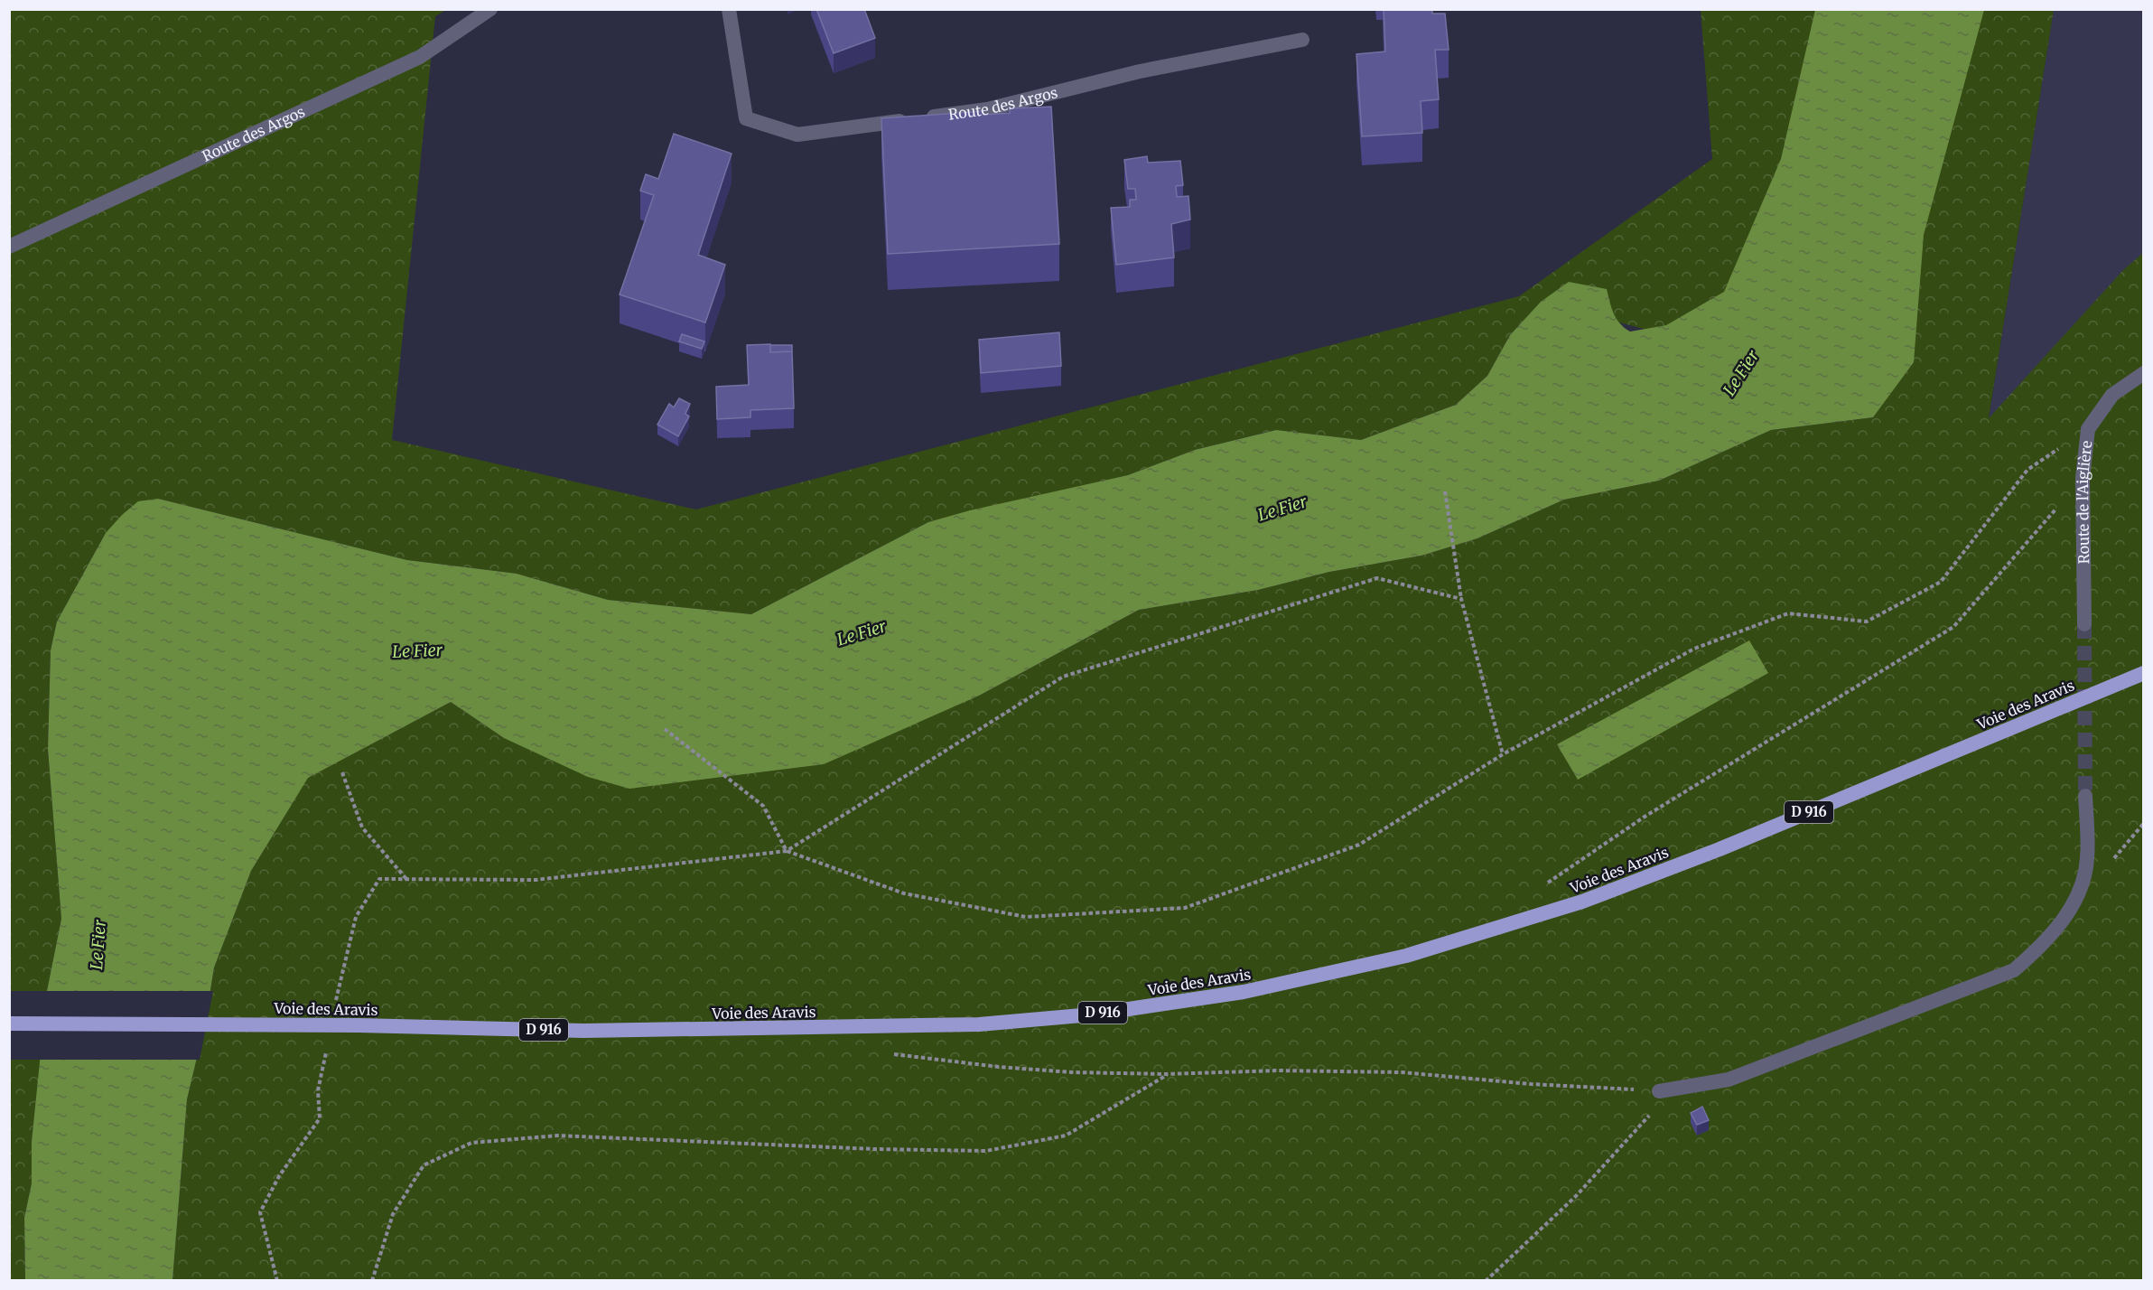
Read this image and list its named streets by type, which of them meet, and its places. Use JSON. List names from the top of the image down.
{
  "streets": {
    "highway": ["Voie des Aravis", "D 916"],
    "street": ["Route des Argos", "Route de l'Aiglière"]
  },
  "water": ["Le Fier"]
}
